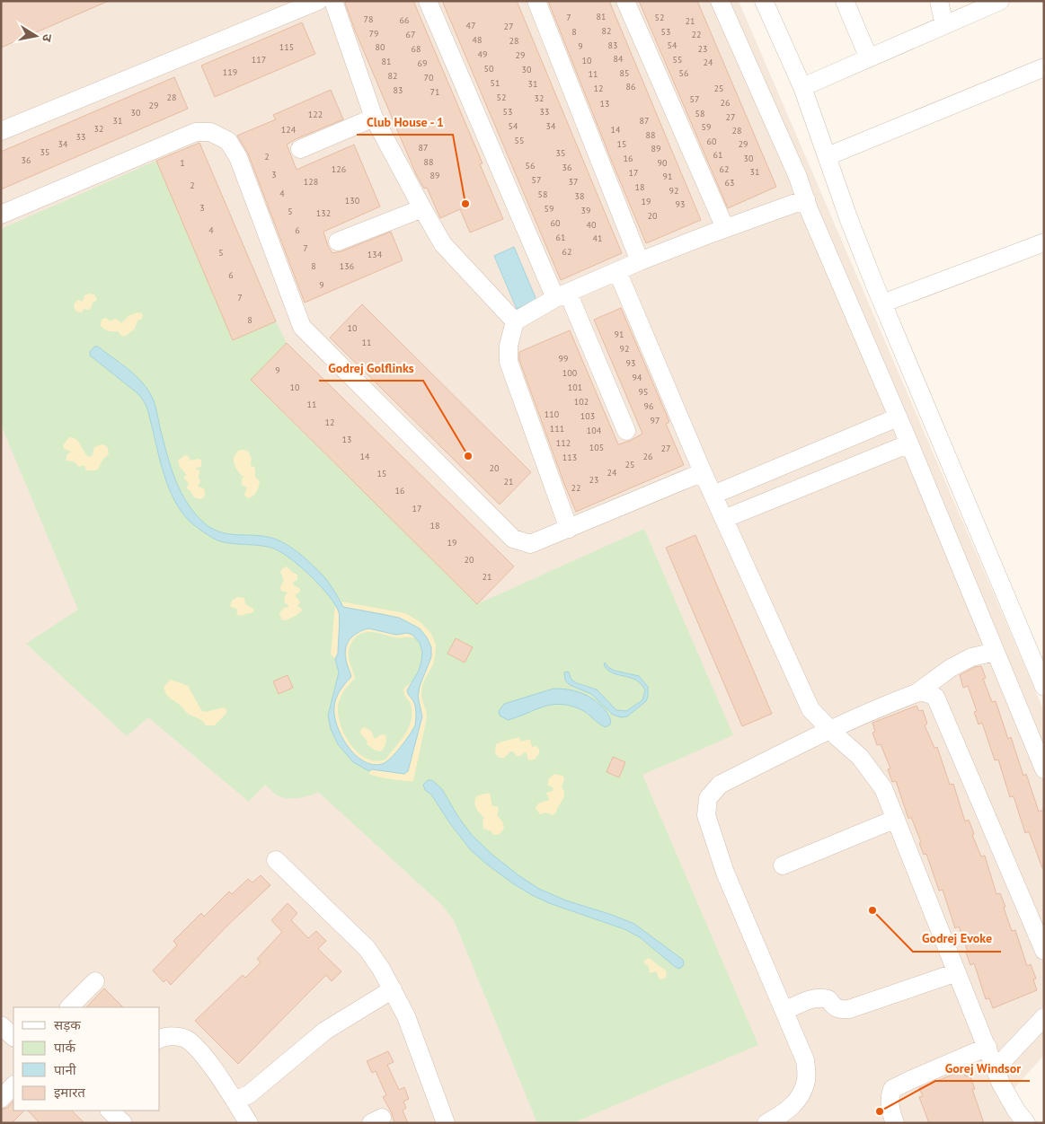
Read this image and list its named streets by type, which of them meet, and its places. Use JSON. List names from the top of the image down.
{
  "places": [
    "Club House - 1",
    "Godrej Golflinks",
    "Godrej Evoke",
    "Gorej Windsor"
  ],
  "house_numbers": [
    "81",
    "7",
    "52",
    "78",
    "66",
    "21",
    "47",
    "27",
    "82",
    "8",
    "53",
    "79",
    "67",
    "22",
    "48",
    "28",
    "83",
    "54",
    "9",
    "115",
    "80",
    "68",
    "23",
    "49",
    "29",
    "84",
    "117",
    "55",
    "10",
    "81",
    "24",
    "69",
    "50",
    "30",
    "119",
    "85",
    "56",
    "11",
    "82",
    "70",
    "51",
    "31",
    "86",
    "12",
    "25",
    "83",
    "71",
    "28",
    "52",
    "32",
    "57",
    "26",
    "13",
    "29",
    "53",
    "33",
    "30",
    "58",
    "122",
    "27",
    "31",
    "87",
    "54",
    "34",
    "59",
    "32",
    "124",
    "14",
    "28",
    "88",
    "33",
    "55",
    "60",
    "34",
    "15",
    "29",
    "87",
    "89",
    "35",
    "35",
    "61",
    "2",
    "16",
    "30",
    "36",
    "88",
    "1",
    "90",
    "56",
    "36",
    "126",
    "62",
    "31",
    "17",
    "3",
    "89",
    "91",
    "57",
    "128",
    "37",
    "63",
    "2",
    "18",
    "92",
    "4",
    "58",
    "38",
    "130",
    "19",
    "93",
    "3",
    "59",
    "39",
    "5",
    "132",
    "20",
    "60",
    "40",
    "4",
    "6",
    "61",
    "41",
    "7",
    "62",
    "5",
    "134",
    "8",
    "136",
    "6",
    "9",
    "7",
    "8",
    "10",
    "91",
    "11",
    "92",
    "99",
    "93",
    "9",
    "100",
    "94",
    "10",
    "101",
    "95",
    "102",
    "11",
    "96",
    "110",
    "103",
    "97",
    "12",
    "111",
    "104",
    "13",
    "112",
    "105",
    "27",
    "14",
    "26",
    "113",
    "25",
    "20",
    "24",
    "15",
    "23",
    "21",
    "22",
    "16",
    "17",
    "18",
    "19",
    "20",
    "21"
  ],
  "legend": [
    "सड़क",
    "पार्क",
    "पानी",
    "इमारत"
  ],
  "north": "right"
}
